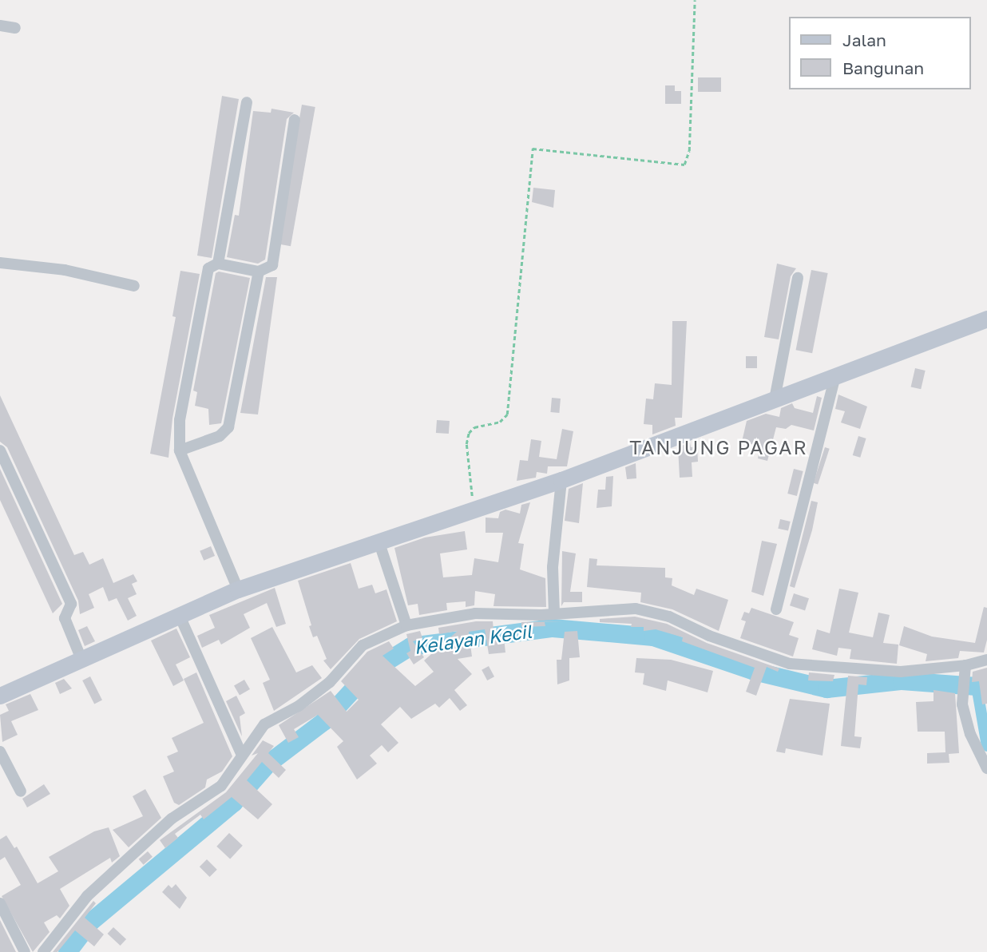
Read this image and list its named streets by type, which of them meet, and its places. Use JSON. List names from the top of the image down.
{
  "districts": ["TANJUNG PAGAR"],
  "water": ["Kelayan Kecil"],
  "legend": ["Jalan", "Bangunan"]
}
